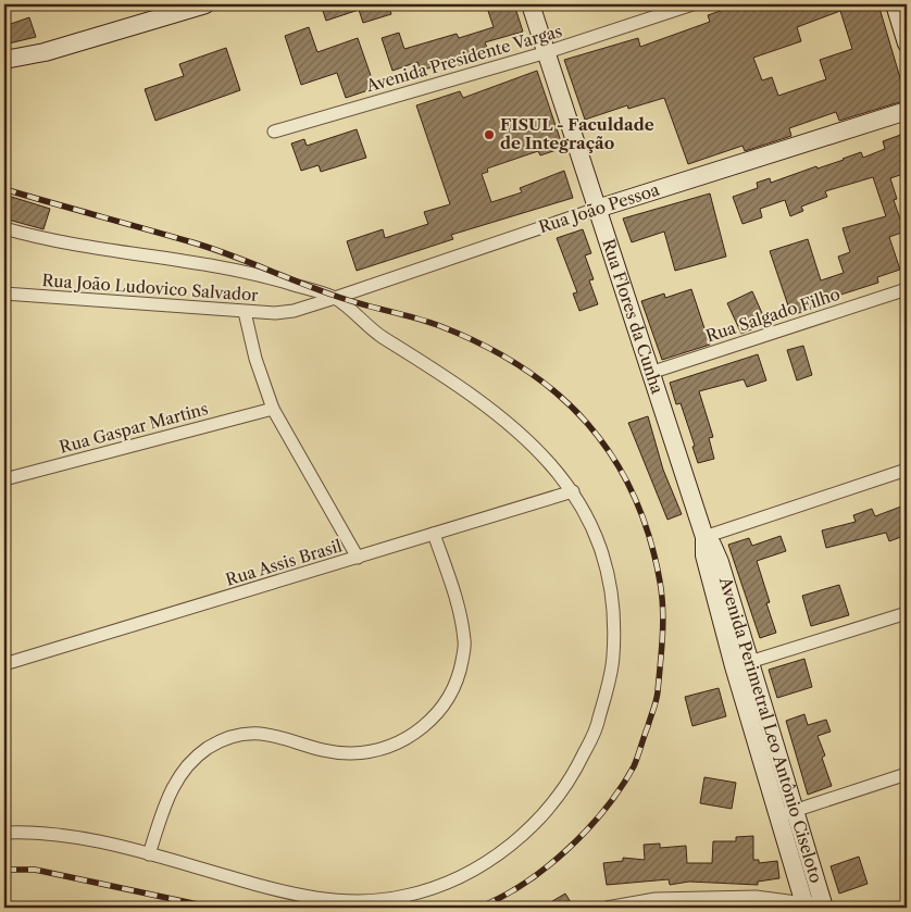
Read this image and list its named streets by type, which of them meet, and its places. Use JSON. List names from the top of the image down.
{
  "streets": {
    "street": [
      "Avenida Presidente Vargas",
      "Rua João Pessoa",
      "Rua João Ludovico Salvador",
      "Rua Salgado Filho",
      "Rua Flores da Cunha",
      "Rua Gaspar Martins",
      "Rua Assis Brasil",
      "Avenida Perimetral Leo Antônio Ciseloto"
    ]
  },
  "crossings": [
    ["Avenida Presidente Vargas", "Rua Flores da Cunha"],
    ["Rua João Pessoa", "Rua João Ludovico Salvador"],
    ["Rua João Pessoa", "Rua Flores da Cunha"],
    ["Rua Salgado Filho", "Rua Flores da Cunha"],
    ["Rua Flores da Cunha", "Avenida Perimetral Leo Antônio Ciseloto"]
  ],
  "places": ["FISUL - Faculdade de Integração"]
}
